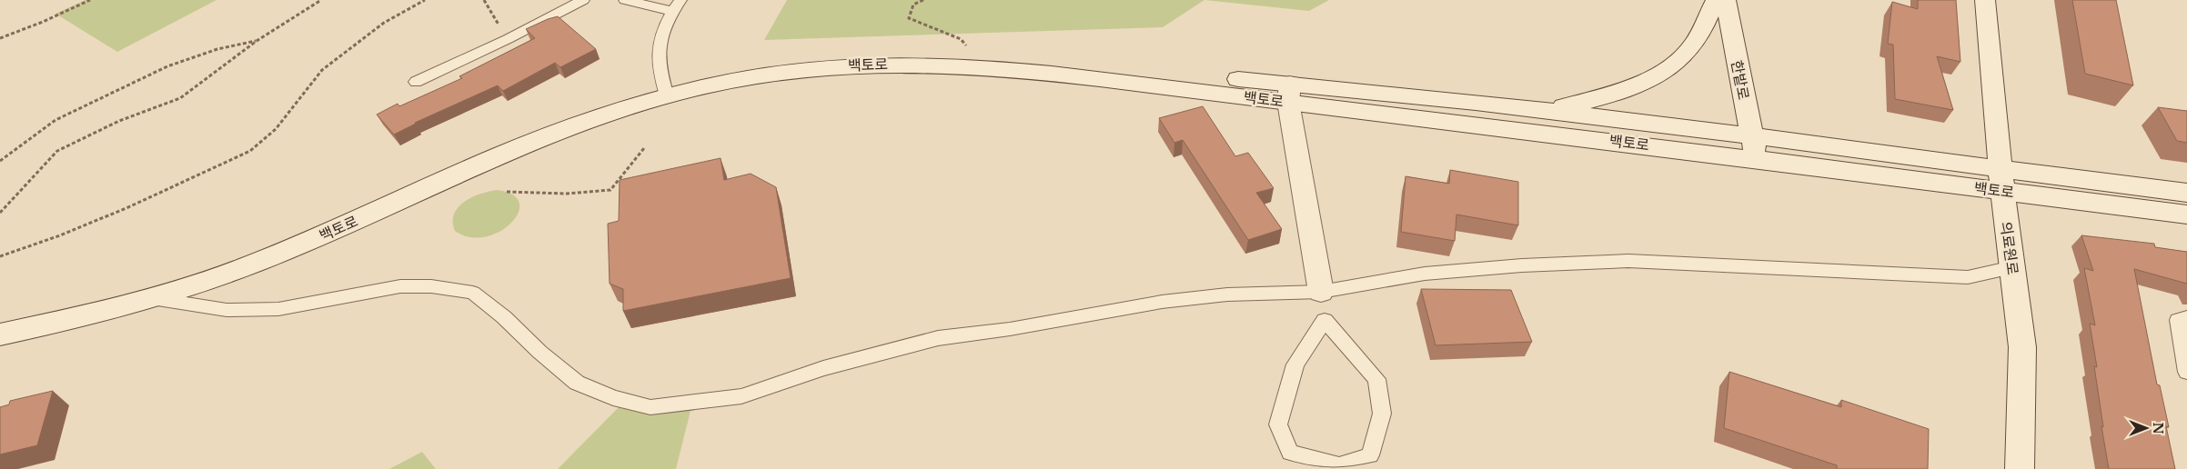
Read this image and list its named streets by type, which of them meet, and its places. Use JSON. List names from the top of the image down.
{
  "streets": {
    "street": ["백토로", "한밭로", "의료원로"]
  },
  "crossings": [
    ["백토로", "한밭로"],
    ["백토로", "의료원로"]
  ],
  "north": "right"
}
